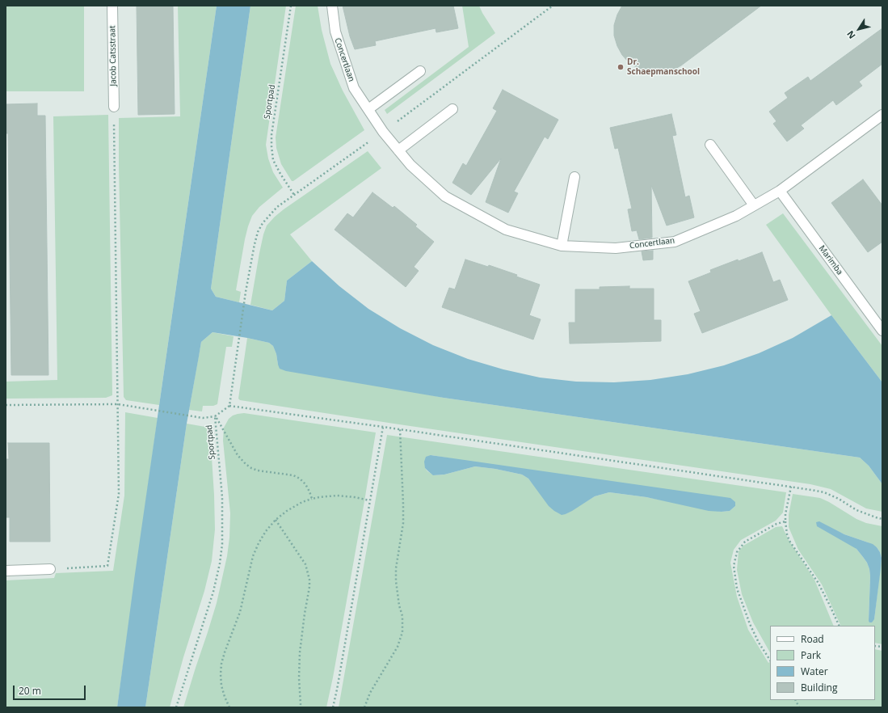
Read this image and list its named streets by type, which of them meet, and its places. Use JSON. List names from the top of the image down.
{
  "streets": {
    "street": ["Jacob Catsstraat", "Concertlaan", "Marimba"],
    "path": ["Sportpad"]
  },
  "crossings": [
    ["Concertlaan", "Marimba"]
  ],
  "places": ["Dr. Schaepmanschool"],
  "legend": [
    "Road",
    "Park",
    "Water",
    "Building"
  ],
  "scale_bar": "20 m",
  "north": "bottom left"
}
